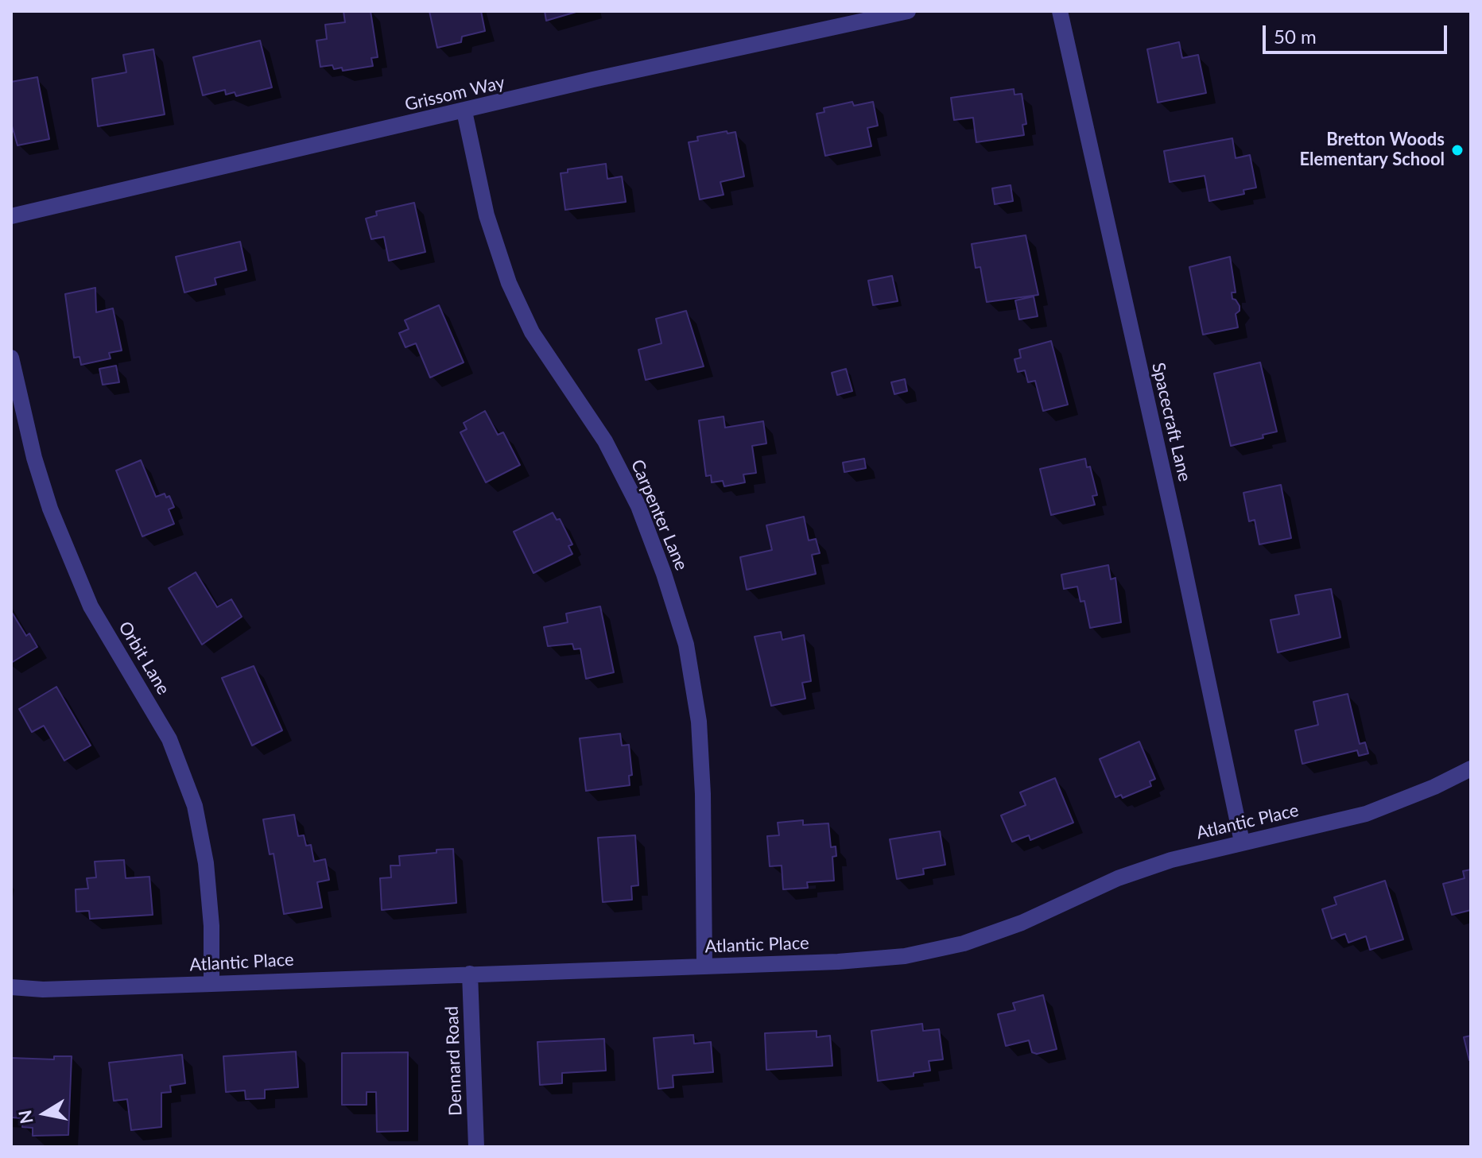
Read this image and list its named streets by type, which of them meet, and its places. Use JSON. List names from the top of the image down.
{
  "streets": {
    "street": [
      "Grissom Way",
      "Spacecraft Lane",
      "Carpenter Lane",
      "Orbit Lane",
      "Atlantic Place",
      "Dennard Road"
    ]
  },
  "crossings": [
    ["Grissom Way", "Carpenter Lane"],
    ["Spacecraft Lane", "Atlantic Place"],
    ["Carpenter Lane", "Atlantic Place"],
    ["Orbit Lane", "Atlantic Place"],
    ["Atlantic Place", "Dennard Road"]
  ],
  "places": ["Bretton Woods Elementary School"],
  "scale_bar": "50 m",
  "north": "left"
}
